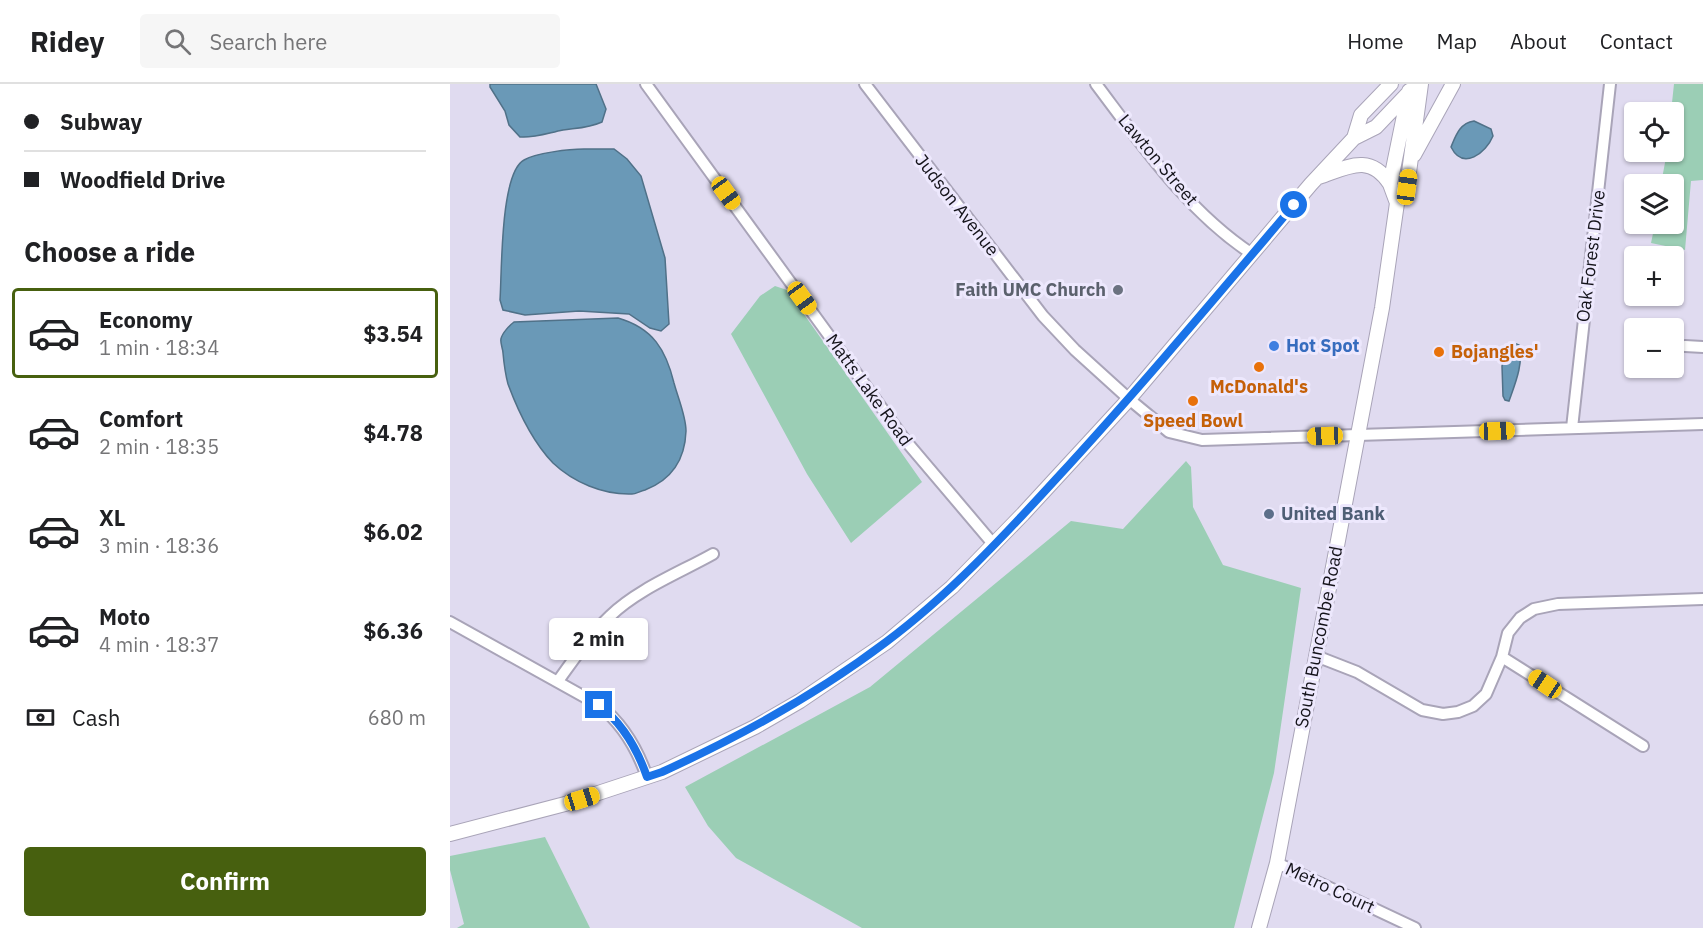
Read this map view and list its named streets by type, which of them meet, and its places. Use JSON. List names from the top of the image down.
{
  "streets": {
    "main road": ["South Buncombe Road"],
    "street": [
      "Lawton Street",
      "Judson Avenue",
      "Oak Forest Drive",
      "Matts Lake Road",
      "Metro Court"
    ]
  },
  "crossings": [
    ["Judson Avenue", "Oak Forest Drive"],
    ["Judson Avenue", "South Buncombe Road"],
    ["South Buncombe Road", "Metro Court"]
  ],
  "places": [
    "Faith UMC Church",
    "Hot Spot",
    "Bojangles'",
    "McDonald's",
    "Speed Bowl",
    "United Bank"
  ],
  "page": {
    "header": "Ridey",
    "search": "Search here",
    "nav": [
      "Home",
      "Map",
      "About",
      "Contact"
    ],
    "banner": ["Subway", "Woodfield Drive"],
    "map_buttons": ["+", "−"],
    "heading": "Choose a ride",
    "list": [
      {
        "name": "Economy",
        "note": "1 min · 18:34",
        "value": "$3.54"
      },
      {
        "name": "Comfort",
        "note": "2 min · 18:35",
        "value": "$4.78"
      },
      {
        "name": "XL",
        "note": "3 min · 18:36",
        "value": "$6.02"
      },
      {
        "name": "Moto",
        "note": "4 min · 18:37",
        "value": "$6.36"
      }
    ],
    "bubble": "2 min",
    "pay": ["Cash", "680 m"],
    "buttons": "Confirm"
  }
}
